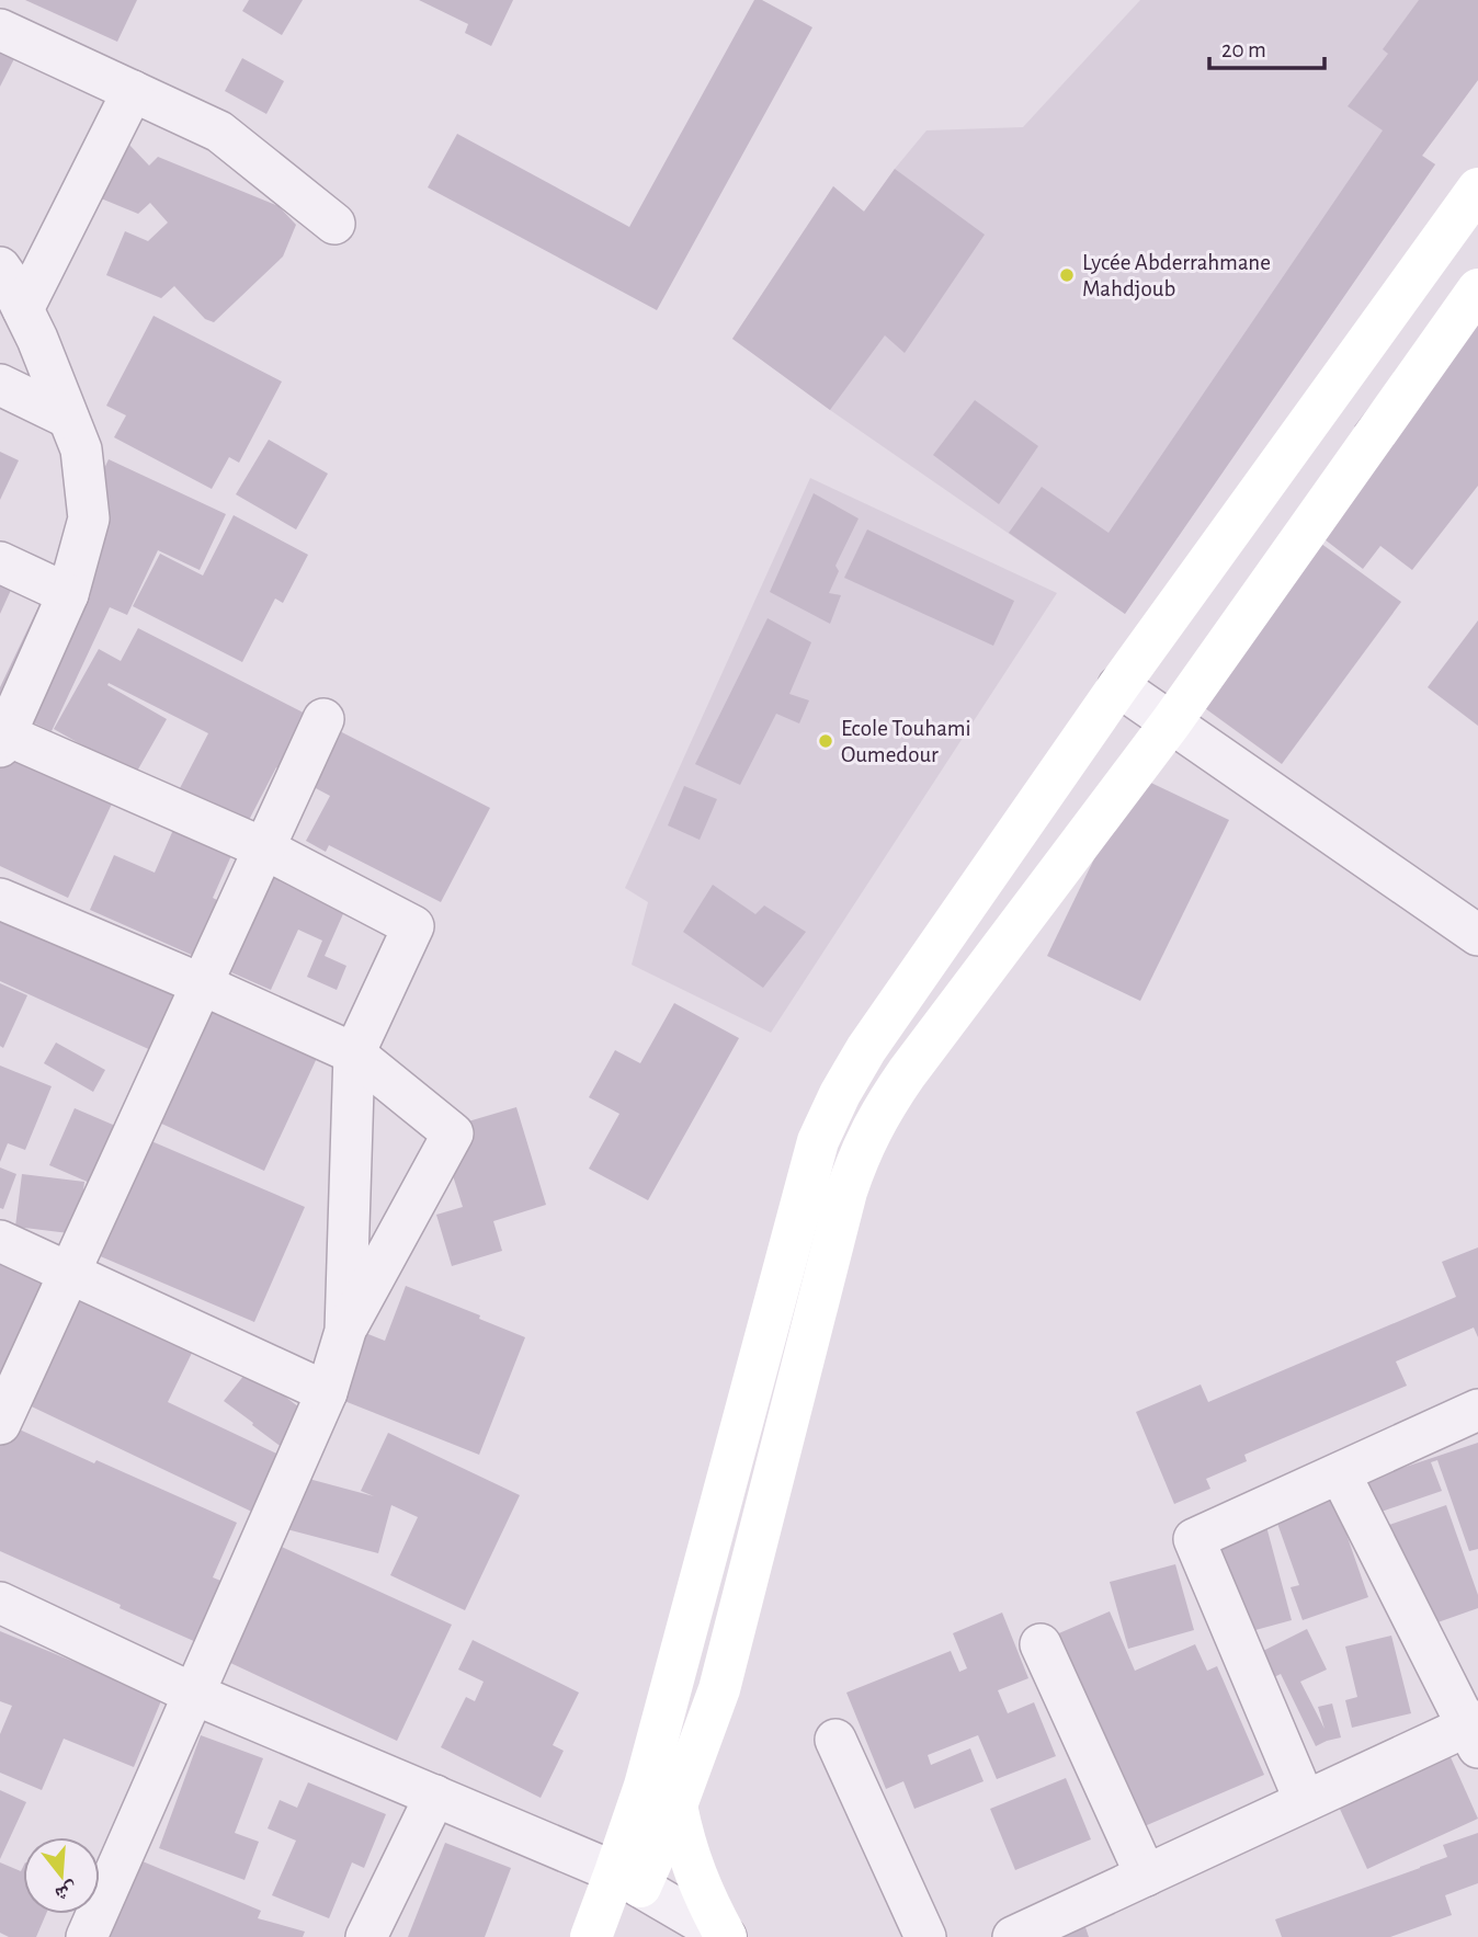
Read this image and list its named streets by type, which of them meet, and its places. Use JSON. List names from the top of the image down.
{
  "places": ["Lycée Abderrahmane Mahdjoub", "Ecole Touhami Oumedour"],
  "scale_bar": "20 m",
  "north": "bottom"
}
